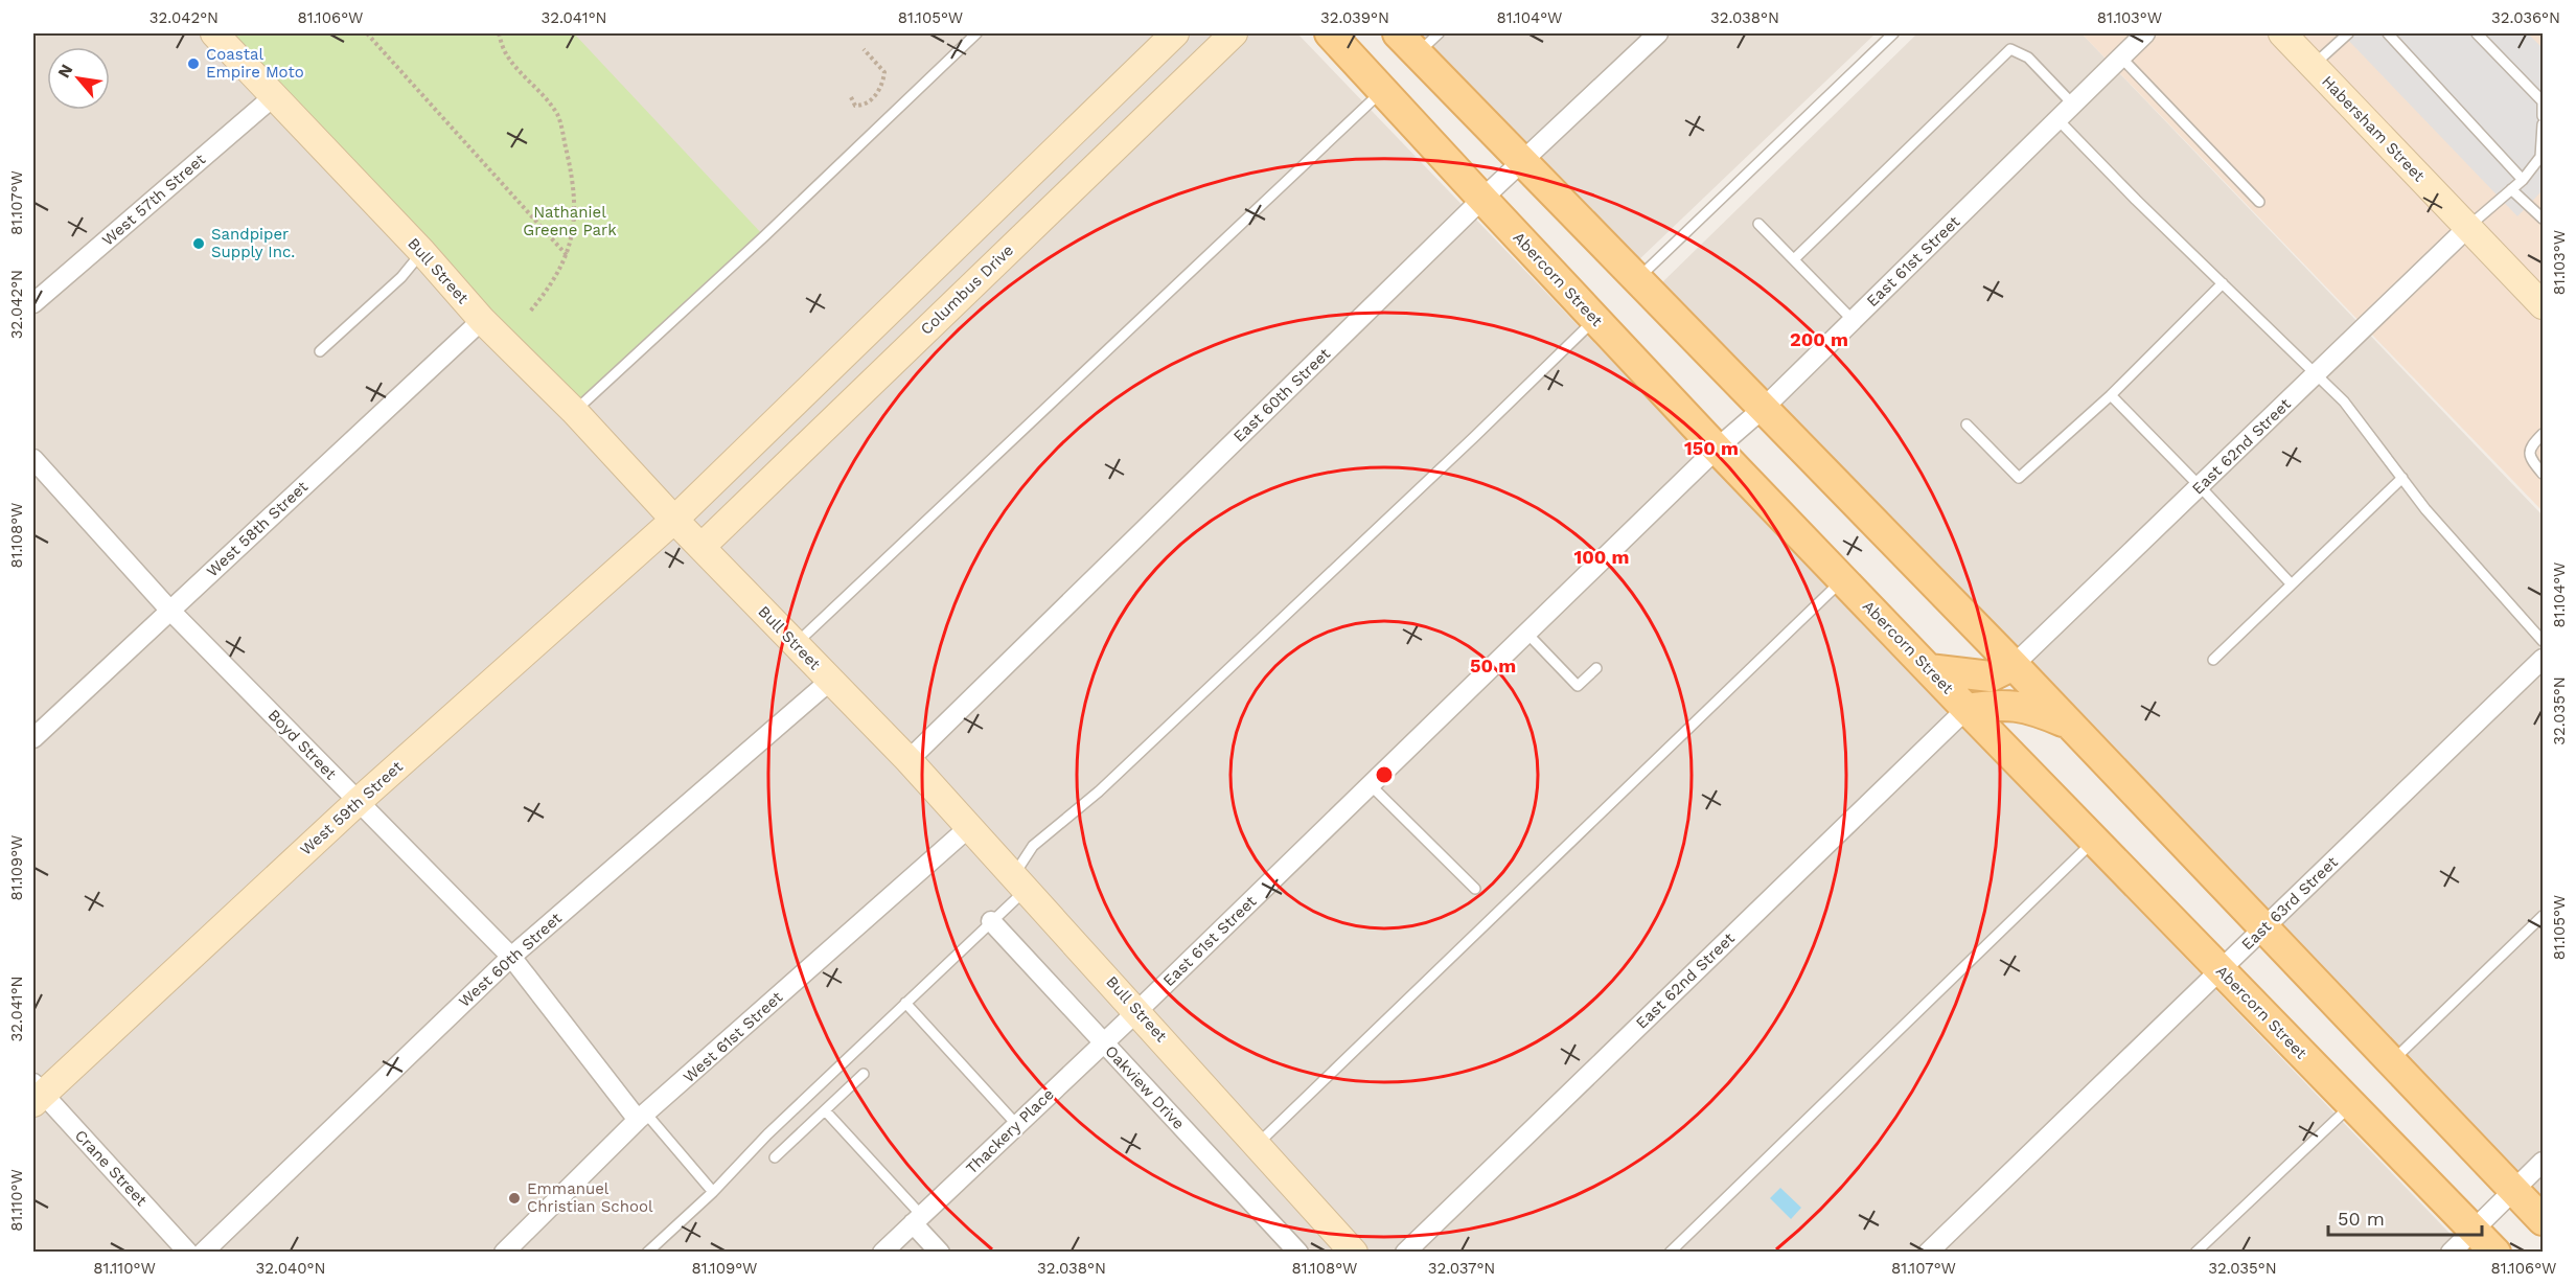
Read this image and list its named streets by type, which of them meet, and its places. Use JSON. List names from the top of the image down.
{
  "streets": {
    "main road": ["Abercorn Street"],
    "street": [
      "Habersham Street",
      "West 57th Street",
      "East 61st Street",
      "Bull Street",
      "Columbus Drive",
      "East 60th Street",
      "East 62nd Street",
      "West 58th Street",
      "Boyd Street",
      "West 59th Street",
      "East 63rd Street",
      "West 60th Street",
      "West 61st Street",
      "Oakview Drive",
      "Thackery Place",
      "Crane Street"
    ]
  },
  "crossings": [
    ["Habersham Street", "East 62nd Street"],
    ["West 57th Street", "Bull Street"],
    ["East 61st Street", "Bull Street"],
    ["East 61st Street", "Abercorn Street"],
    ["East 61st Street", "Thackery Place"],
    ["Bull Street", "Columbus Drive"],
    ["Bull Street", "East 60th Street"],
    ["Bull Street", "West 58th Street"],
    ["Bull Street", "West 59th Street"],
    ["Bull Street", "West 60th Street"],
    ["Bull Street", "West 61st Street"],
    ["Bull Street", "Thackery Place"],
    ["Abercorn Street", "East 60th Street"],
    ["Abercorn Street", "East 62nd Street"],
    ["Abercorn Street", "East 63rd Street"],
    ["West 58th Street", "Boyd Street"],
    ["Boyd Street", "West 59th Street"],
    ["Boyd Street", "West 60th Street"],
    ["Boyd Street", "West 61st Street"],
    ["West 59th Street", "Crane Street"],
    ["Oakview Drive", "Thackery Place"]
  ],
  "parks": ["Nathaniel Greene Park"],
  "places": ["Coastal Empire Moto", "Sandpiper Supply Inc.", "Emmanuel Christian School"],
  "scale_bar": "50 m",
  "north": "top left",
  "coordinates": [
    "32.042°N",
    "81.106°W",
    "32.041°N",
    "81.105°W",
    "32.039°N",
    "81.104°W",
    "32.038°N",
    "81.103°W",
    "32.036°N",
    "81.107°W",
    "81.108°W",
    "32.035°N",
    "81.109°W",
    "81.110°W",
    "32.040°N",
    "32.037°N"
  ],
  "rings": [
    "200 m",
    "150 m",
    "100 m",
    "50 m"
  ]
}
